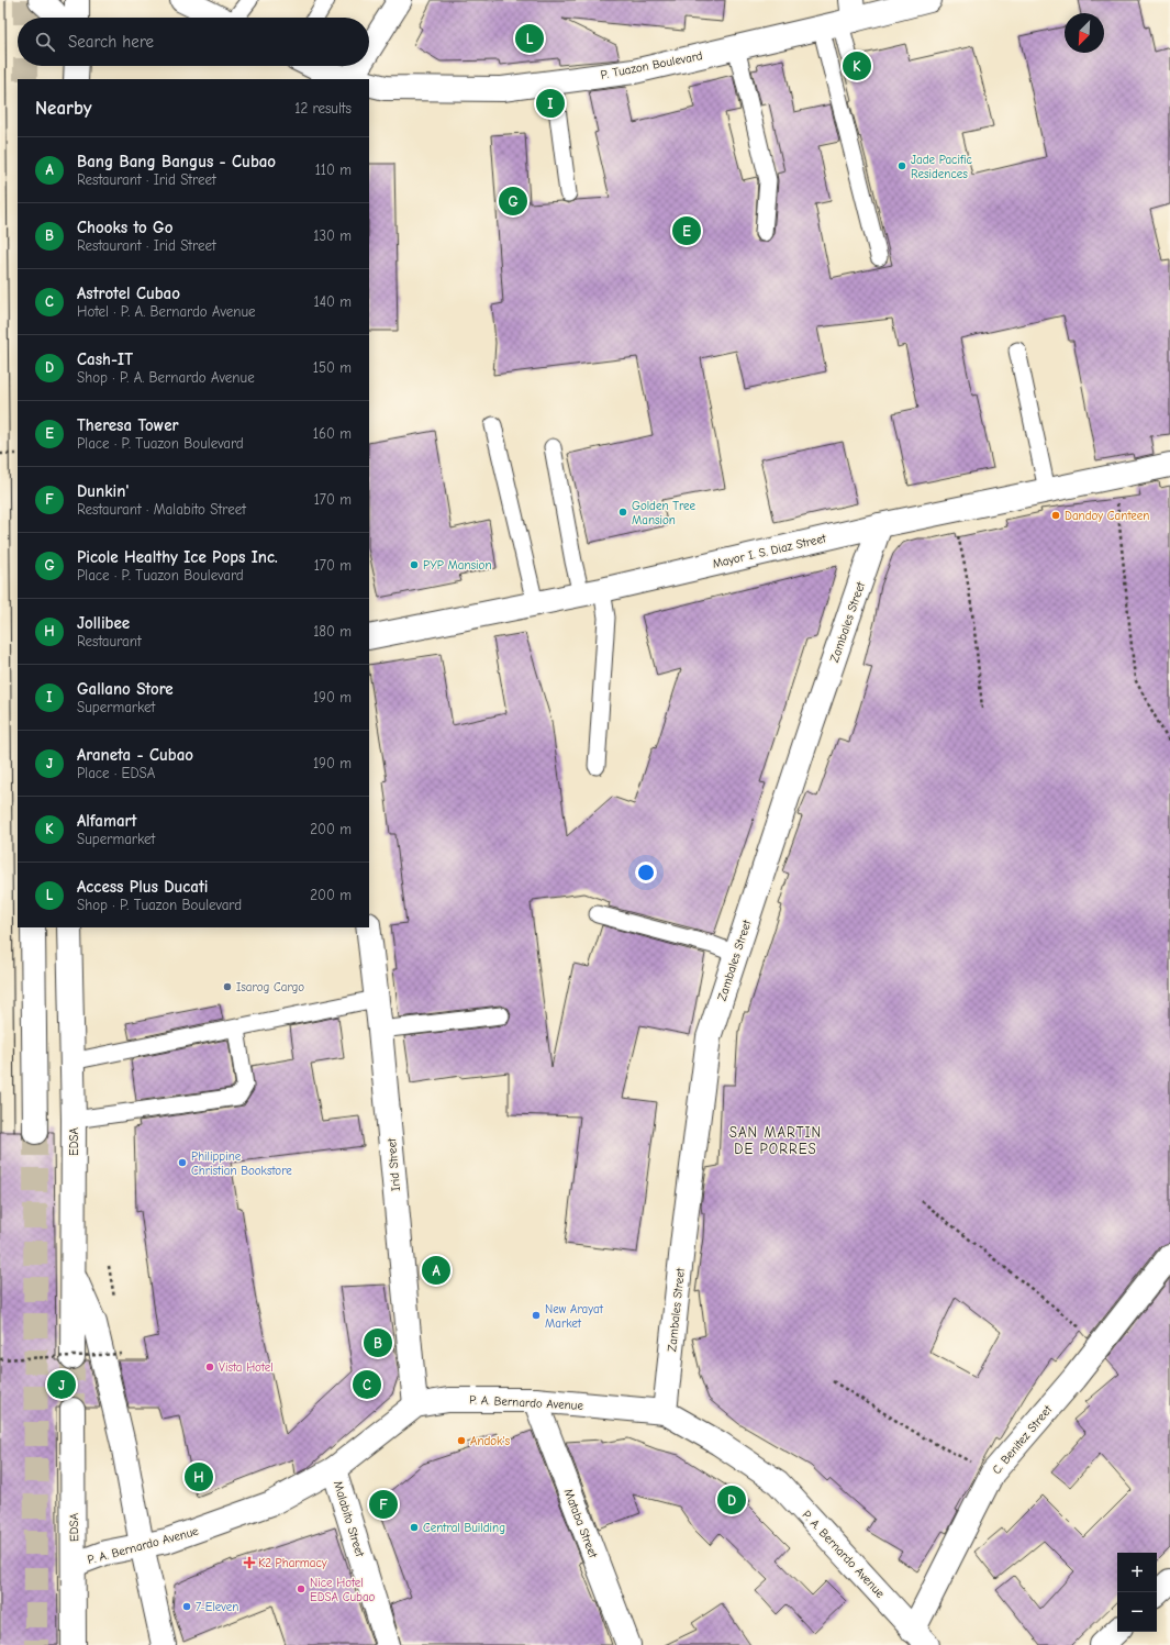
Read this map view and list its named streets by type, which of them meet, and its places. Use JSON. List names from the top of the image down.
{
  "streets": {
    "main road": [
      "P. Tuazon Boulevard",
      "Mayor I. S. Diaz Street",
      "Zambales Street",
      "EDSA",
      "Irid Street",
      "P. A. Bernardo Avenue",
      "C. Benitez Street",
      "Malabito Street",
      "Mataba Street"
    ]
  },
  "crossings": [
    ["Mayor I. S. Diaz Street", "Zambales Street"],
    ["Zambales Street", "P. A. Bernardo Avenue"],
    ["EDSA", "P. A. Bernardo Avenue"],
    ["Irid Street", "P. A. Bernardo Avenue"],
    ["P. A. Bernardo Avenue", "C. Benitez Street"],
    ["P. A. Bernardo Avenue", "Malabito Street"],
    ["P. A. Bernardo Avenue", "Mataba Street"]
  ],
  "districts": ["SAN MARTIN DE PORRES"],
  "places": {
    "other": [
      "Jade Pacific Residences",
      "Golden Tree Mansion",
      "Dandoy Canteen",
      "PYP Mansion",
      "Isarog Cargo",
      "Philippine Christian Bookstore",
      "New Arayat Market",
      "Vista Hotel",
      "Andok's",
      "Central Building",
      "Nice Hotel EDSA Cubao",
      "7-Eleven"
    ],
    "health": ["K2 Pharmacy"]
  },
  "north": "bottom left",
  "page": {
    "search": "Search here",
    "pins": [
      "L",
      "K",
      "I",
      "G",
      "E",
      "A",
      "B",
      "C",
      "J",
      "H",
      "D",
      "F"
    ],
    "heading": ["Nearby", "12 results"],
    "list": [
      {
        "mark": "A",
        "name": "Bang Bang Bangus - Cubao",
        "note": "Restaurant · Irid Street",
        "value": "110 m"
      },
      {
        "mark": "B",
        "name": "Chooks to Go",
        "note": "Restaurant · Irid Street",
        "value": "130 m"
      },
      {
        "mark": "C",
        "name": "Astrotel Cubao",
        "note": "Hotel · P. A. Bernardo Avenue",
        "value": "140 m"
      },
      {
        "mark": "D",
        "name": "Cash-IT",
        "note": "Shop · P. A. Bernardo Avenue",
        "value": "150 m"
      },
      {
        "mark": "E",
        "name": "Theresa Tower",
        "note": "Place · P. Tuazon Boulevard",
        "value": "160 m"
      },
      {
        "mark": "F",
        "name": "Dunkin'",
        "note": "Restaurant · Malabito Street",
        "value": "170 m"
      },
      {
        "mark": "G",
        "name": "Picole Healthy Ice Pops Inc.",
        "note": "Place · P. Tuazon Boulevard",
        "value": "170 m"
      },
      {
        "mark": "H",
        "name": "Jollibee",
        "note": "Restaurant",
        "value": "180 m"
      },
      {
        "mark": "I",
        "name": "Gallano Store",
        "note": "Supermarket",
        "value": "190 m"
      },
      {
        "mark": "J",
        "name": "Araneta - Cubao",
        "note": "Place · EDSA",
        "value": "190 m"
      },
      {
        "mark": "K",
        "name": "Alfamart",
        "note": "Supermarket",
        "value": "200 m"
      },
      {
        "mark": "L",
        "name": "Access Plus Ducati",
        "note": "Shop · P. Tuazon Boulevard",
        "value": "200 m"
      }
    ],
    "map_buttons": ["+", "−"]
  }
}
